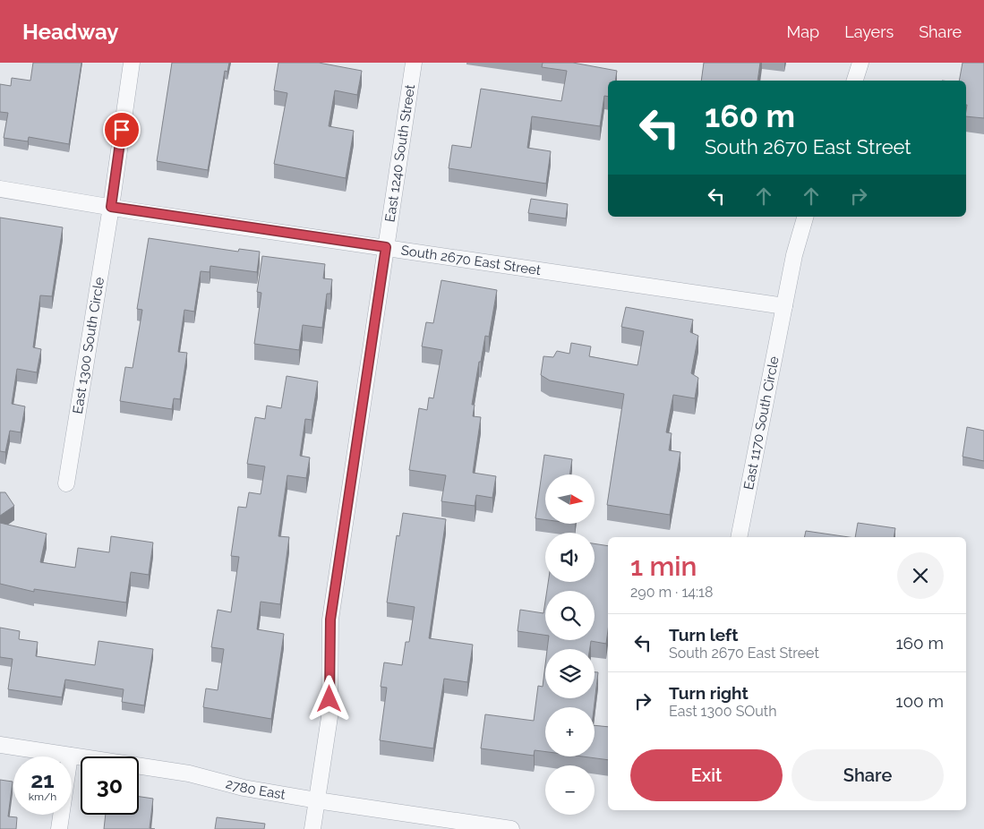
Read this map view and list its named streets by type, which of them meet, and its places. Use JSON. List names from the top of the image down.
{
  "streets": {
    "street": [
      "East 1240 South Street",
      "South 2670 East Street",
      "East 1300 South Circle",
      "East 1170 South Circle",
      "2780 East"
    ]
  },
  "crossings": [
    ["East 1240 South Street", "South 2670 East Street"],
    ["East 1240 South Street", "2780 East"],
    ["South 2670 East Street", "East 1300 South Circle"],
    ["South 2670 East Street", "East 1170 South Circle"]
  ],
  "north": "right",
  "page": {
    "header": "Headway",
    "nav": ["Map", "Layers", "Share"],
    "turn": ["160 m", "South 2670 East Street"],
    "map_buttons": ["+", "−"],
    "heading": ["1 min", "290 m · 14:18"],
    "list": [
      {
        "name": "Turn left",
        "note": "South 2670 East Street",
        "value": "160 m"
      },
      {
        "name": "Turn right",
        "note": "East 1300 SOuth",
        "value": "100 m"
      }
    ],
    "buttons": ["Exit", "Share"],
    "speed": "21 km/h",
    "limit": "30"
  }
}
